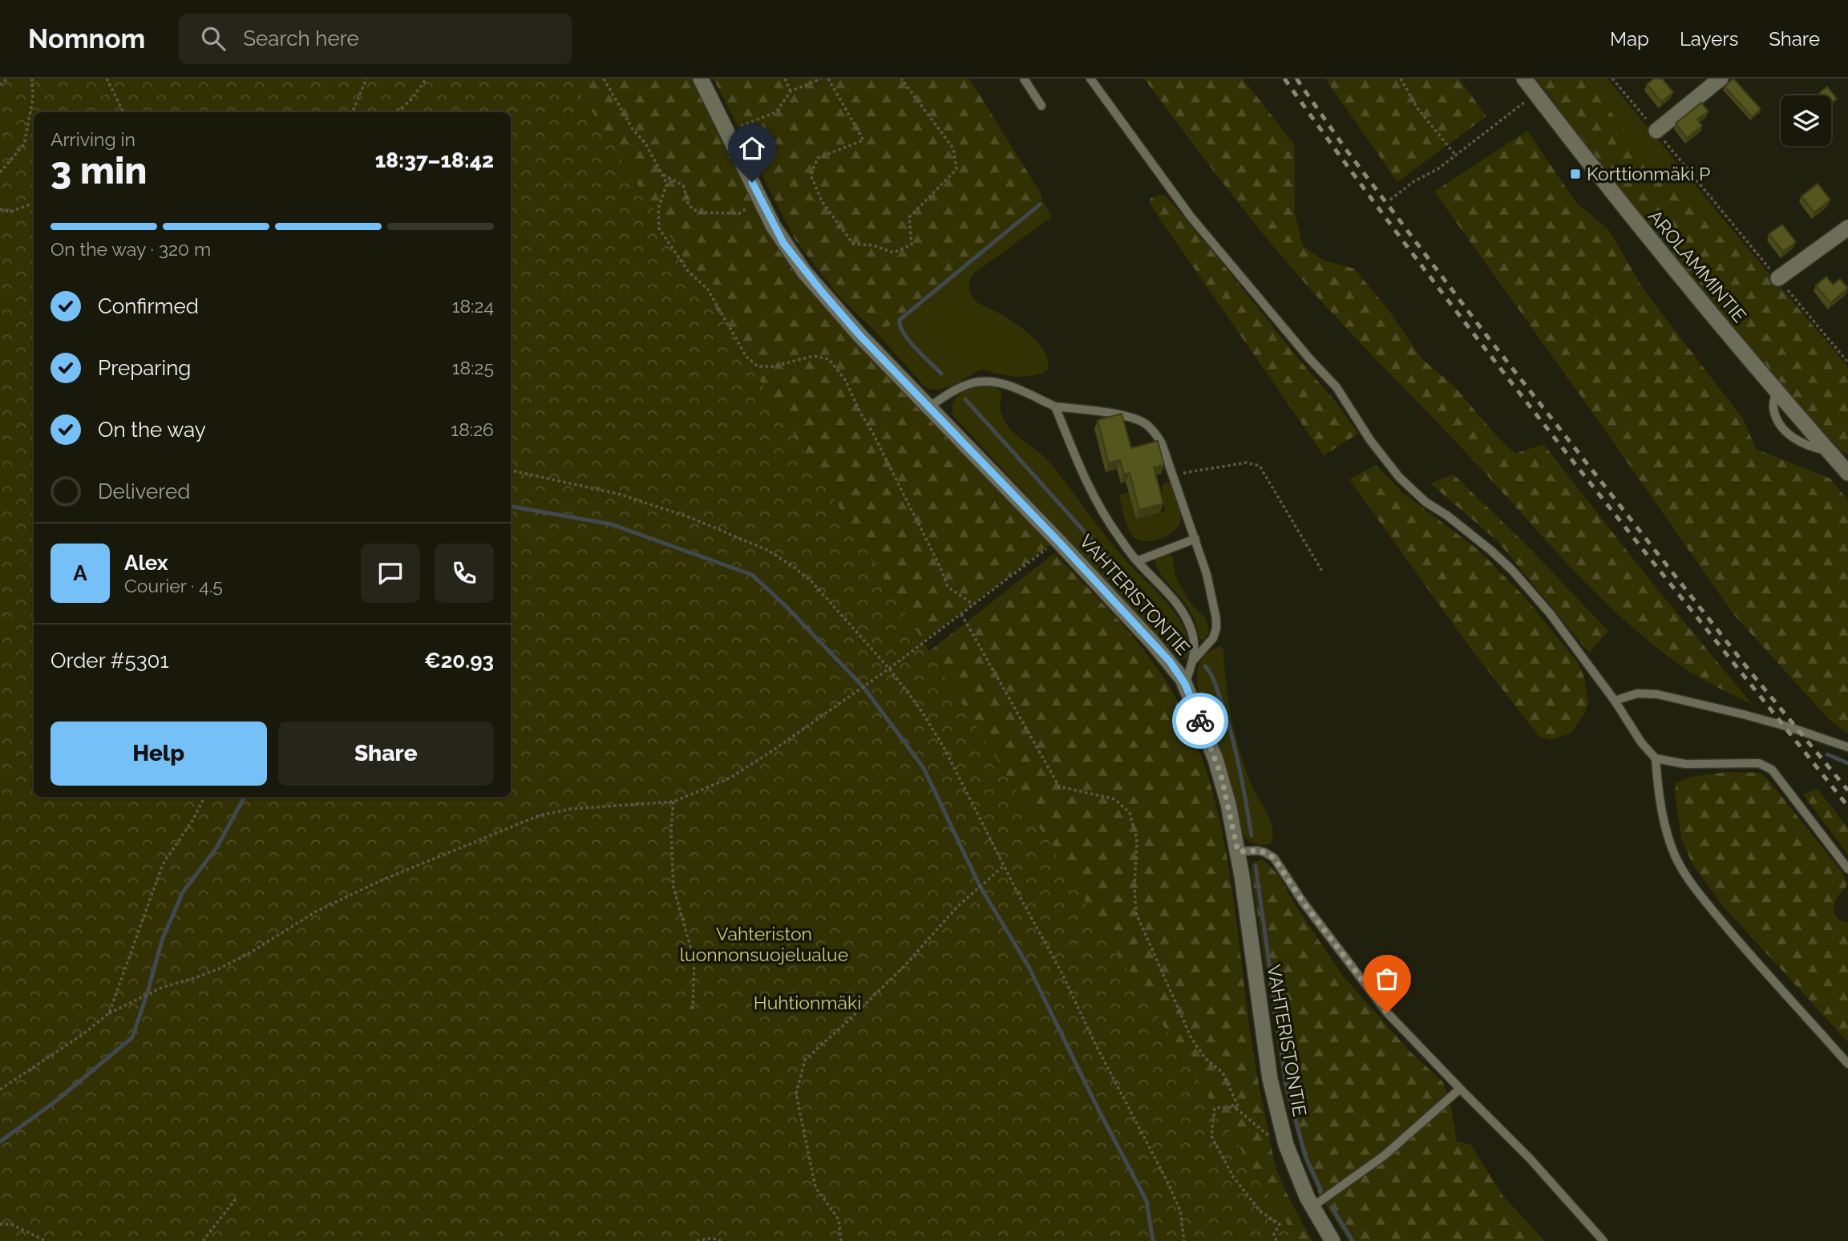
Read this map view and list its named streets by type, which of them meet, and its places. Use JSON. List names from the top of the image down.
{
  "streets": {
    "street": ["AROLAMMINTIE", "VAHTERISTONTIE"]
  },
  "parks": ["Vahteriston luonnonsuojelualue", "Huhtionmäki"],
  "places": {
    "transit": ["Korttionmäki P"]
  },
  "page": {
    "header": "Nomnom",
    "search": "Search here",
    "nav": ["Map", "Layers", "Share"],
    "heading": ["3 min", "Arriving in", "18:37–18:42"],
    "panel": [
      "Alex",
      "Courier · 4.5",
      "Order #5301",
      "€20.93"
    ],
    "bar": "On the way · 320 m",
    "list": [
      ["Confirmed", "18:24"],
      ["Preparing", "18:25"],
      ["On the way", "18:26"],
      "Delivered"
    ],
    "round": "A",
    "buttons": ["Help", "Share"]
  }
}
